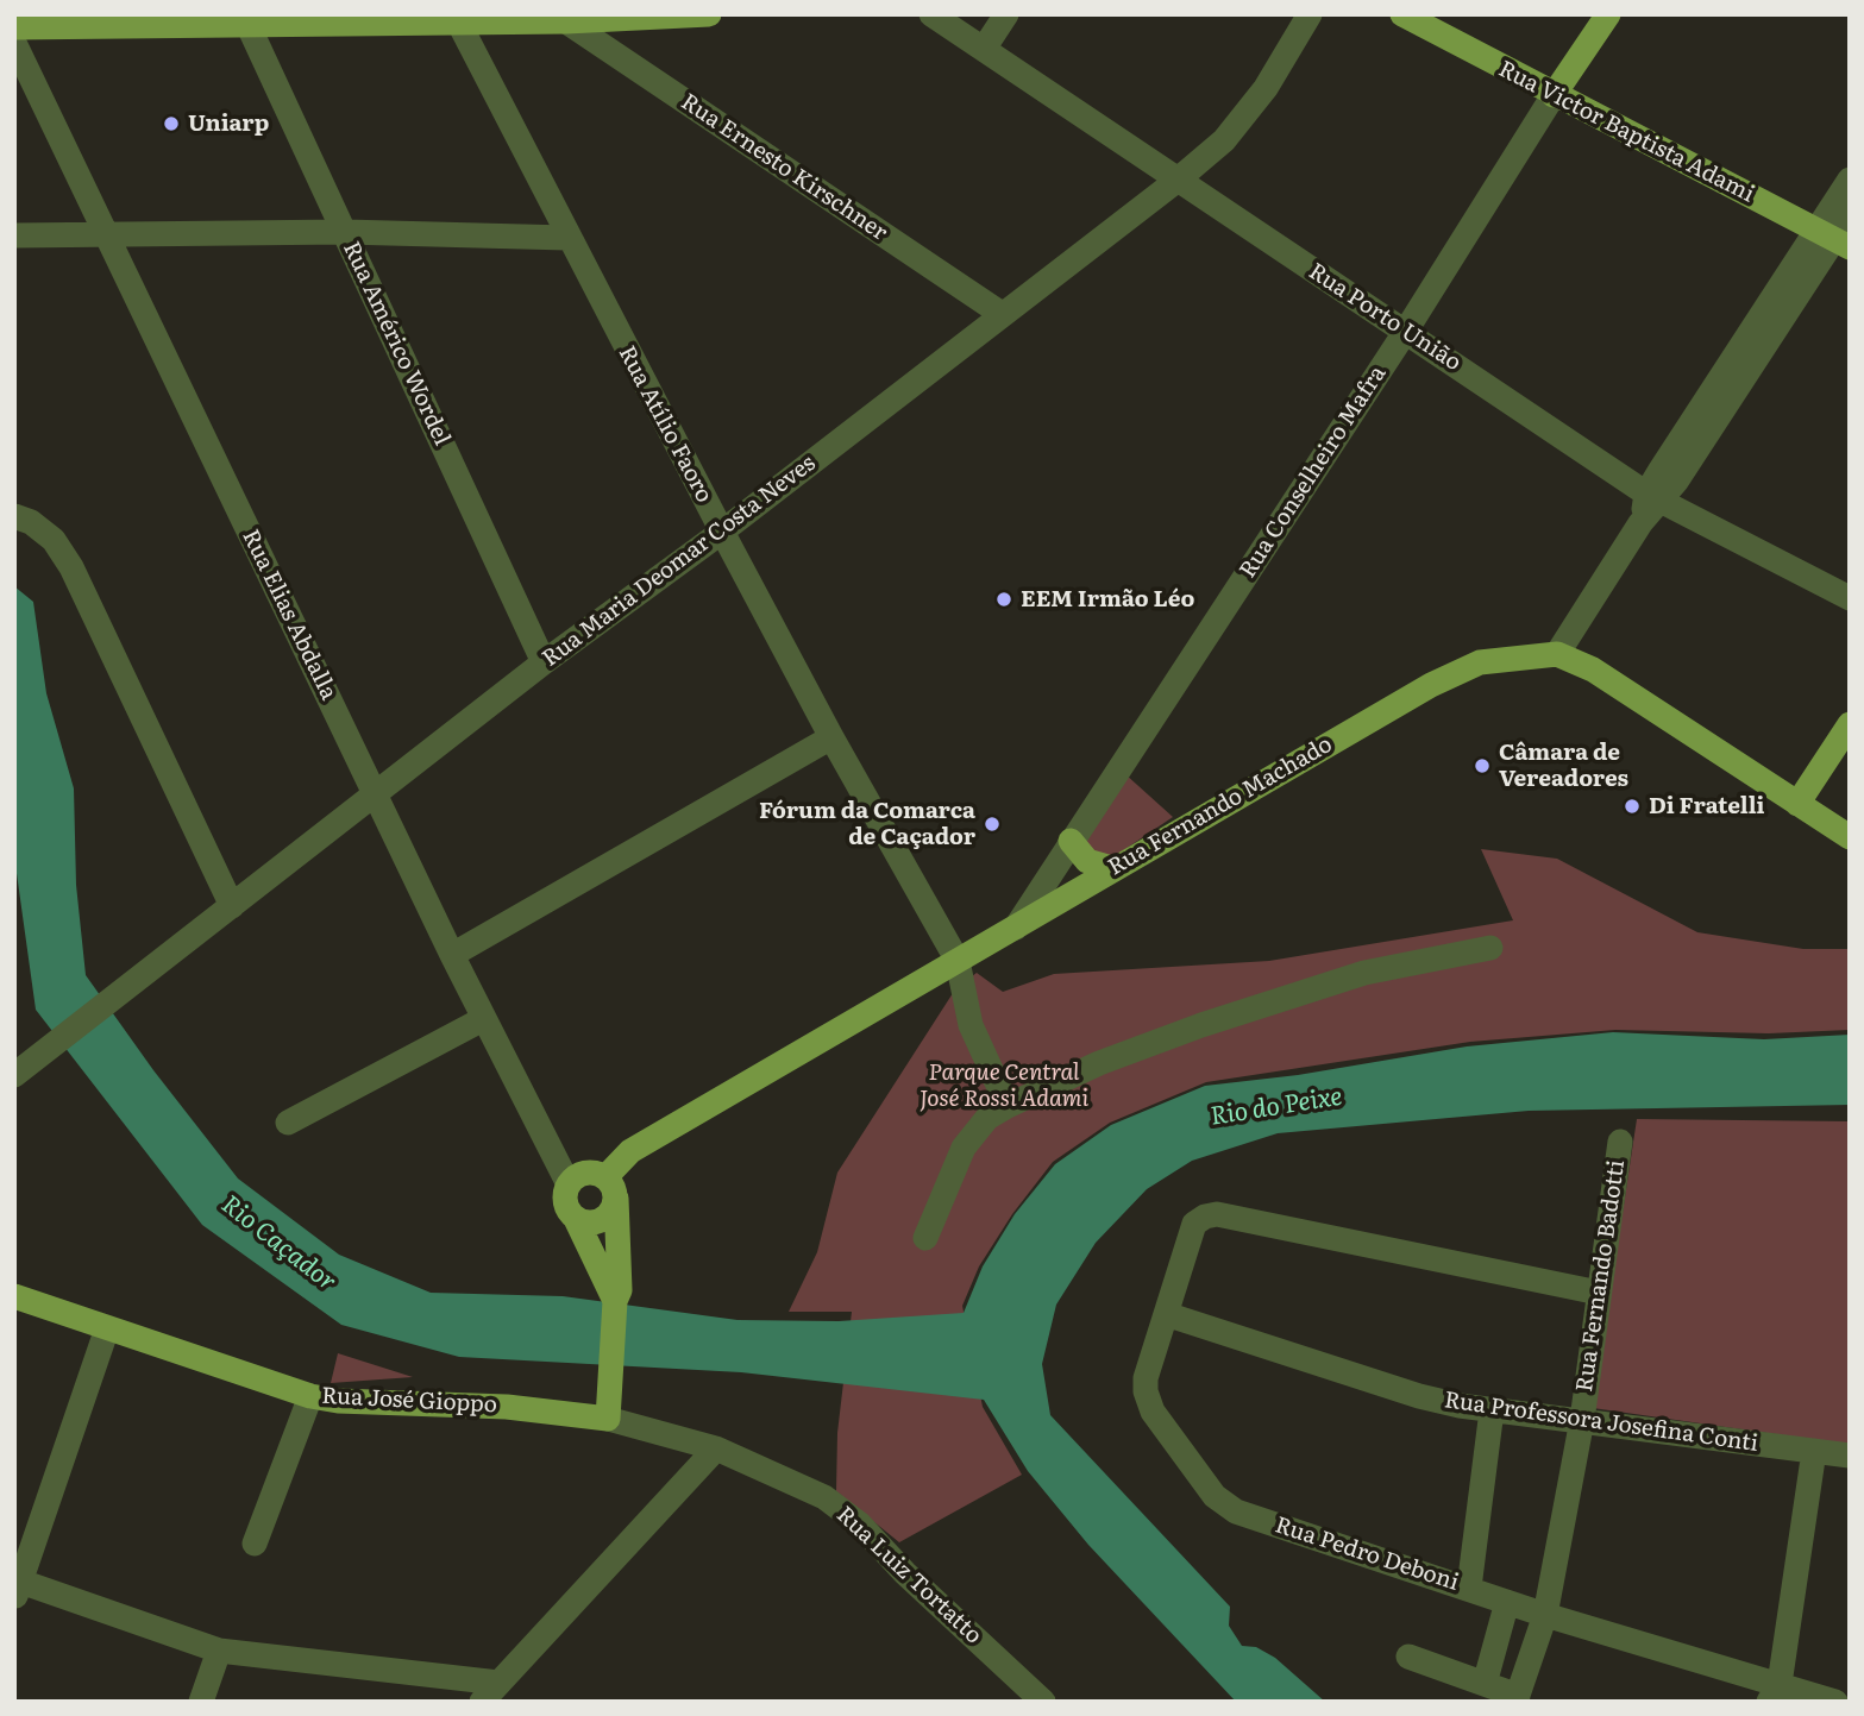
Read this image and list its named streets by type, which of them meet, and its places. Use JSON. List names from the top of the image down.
{
  "streets": {
    "main road": [
      "Rua Victor Baptista Adami",
      "Rua Conselheiro Mafra",
      "Rua Fernando Machado",
      "Rua José Gioppo"
    ],
    "street": [
      "Rua Ernesto Kirschner",
      "Rua Porto União",
      "Rua Américo Wordel",
      "Rua Atílio Faoro",
      "Rua Maria Deomar Costa Neves",
      "Rua Elias Abdalla",
      "Rua Fernando Badotti",
      "Rua Professora Josefina Conti",
      "Rua Pedro Deboni",
      "Rua Luiz Tortatto"
    ]
  },
  "crossings": [
    ["Rua Victor Baptista Adami", "Rua Conselheiro Mafra"],
    ["Rua Ernesto Kirschner", "Rua Maria Deomar Costa Neves"],
    ["Rua Porto União", "Rua Conselheiro Mafra"],
    ["Rua Porto União", "Rua Maria Deomar Costa Neves"],
    ["Rua Américo Wordel", "Rua Maria Deomar Costa Neves"],
    ["Rua Atílio Faoro", "Rua Maria Deomar Costa Neves"],
    ["Rua Atílio Faoro", "Rua Fernando Machado"],
    ["Rua Conselheiro Mafra", "Rua Fernando Machado"],
    ["Rua Maria Deomar Costa Neves", "Rua Elias Abdalla"],
    ["Rua Elias Abdalla", "Rua Fernando Machado"],
    ["Rua Fernando Badotti", "Rua Professora Josefina Conti"],
    ["Rua Fernando Badotti", "Rua Pedro Deboni"],
    ["Rua José Gioppo", "Rua Luiz Tortatto"],
    ["Rua Professora Josefina Conti", "Rua Pedro Deboni"]
  ],
  "water": ["Rio do Peixe", "Rio Caçador"],
  "parks": ["Parque Central José Rossi Adami"],
  "places": [
    "Uniarp",
    "EEM Irmão Léo",
    "Câmara de Vereadores",
    "Di Fratelli",
    "Fórum da Comarca de Caçador"
  ]
}
